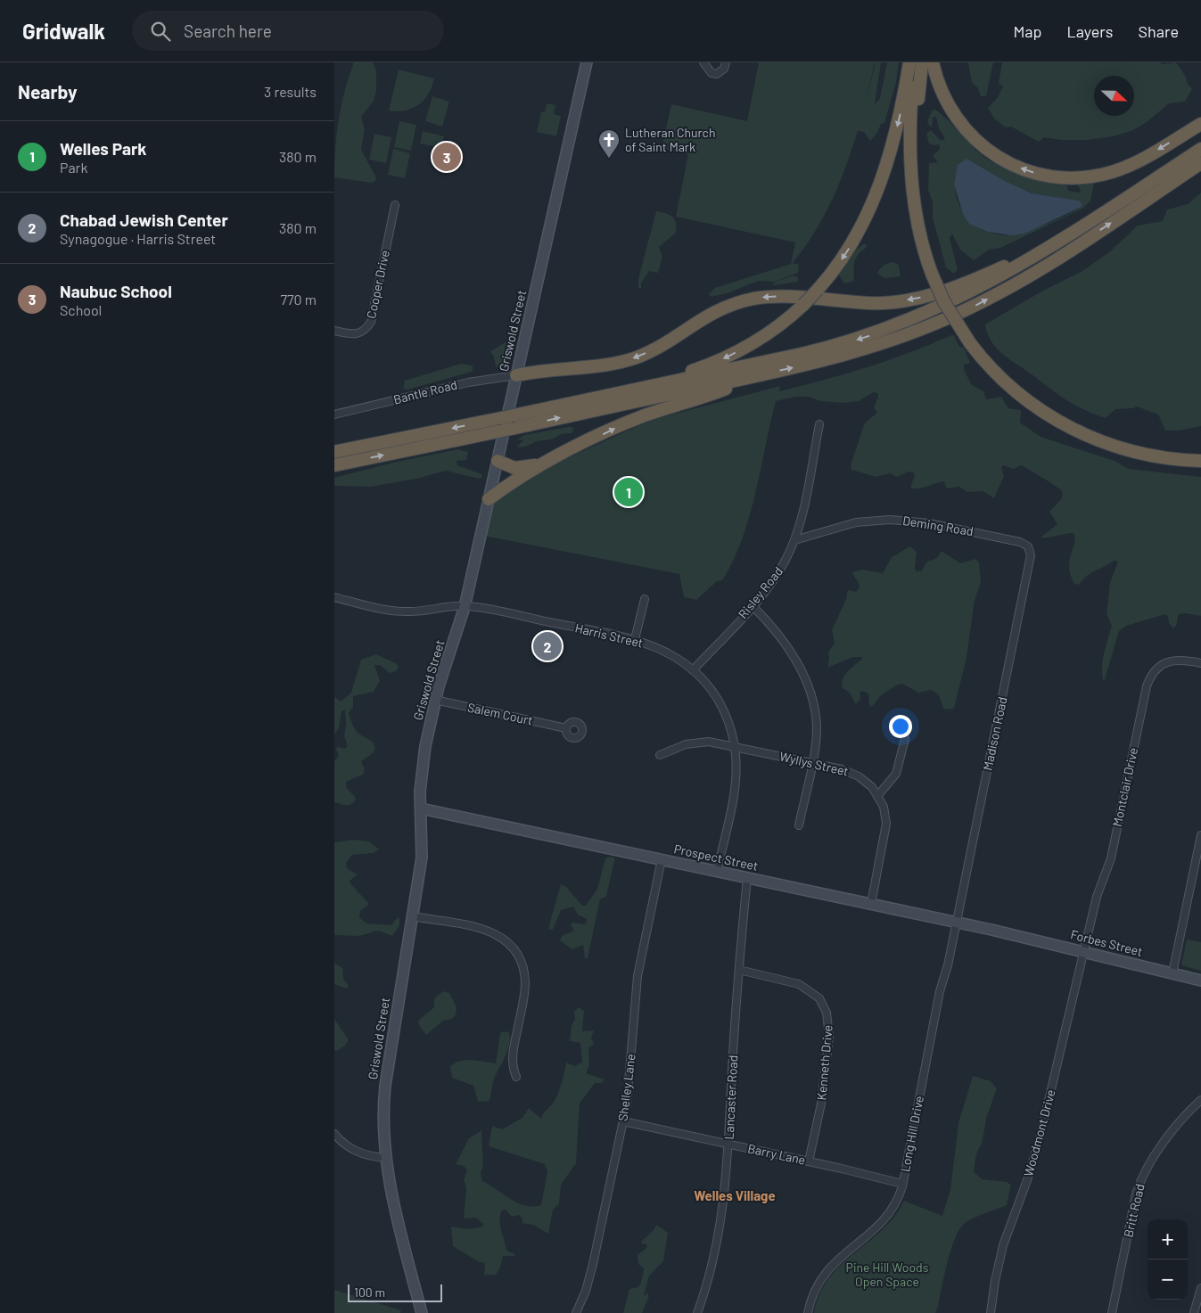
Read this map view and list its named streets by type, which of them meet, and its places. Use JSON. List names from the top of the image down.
{
  "streets": {
    "main road": ["Griswold Street", "Prospect Street", "Forbes Street"],
    "street": [
      "Cooper Drive",
      "Bantle Road",
      "Deming Road",
      "Risley Road",
      "Harris Street",
      "Salem Court",
      "Madison Road",
      "Wyllys Street",
      "Montclair Drive",
      "Kenneth Drive",
      "Shelley Lane",
      "Lancaster Road",
      "Woodmont Drive",
      "Long Hill Drive",
      "Barry Lane",
      "Britt Road"
    ]
  },
  "crossings": [
    ["Griswold Street", "Bantle Road"],
    ["Griswold Street", "Harris Street"],
    ["Griswold Street", "Salem Court"],
    ["Griswold Street", "Prospect Street"],
    ["Deming Road", "Risley Road"],
    ["Deming Road", "Madison Road"],
    ["Risley Road", "Harris Street"],
    ["Harris Street", "Wyllys Street"],
    ["Harris Street", "Prospect Street"],
    ["Madison Road", "Prospect Street"],
    ["Madison Road", "Long Hill Drive"],
    ["Wyllys Street", "Prospect Street"],
    ["Montclair Drive", "Forbes Street"],
    ["Montclair Drive", "Woodmont Drive"],
    ["Prospect Street", "Forbes Street"],
    ["Prospect Street", "Shelley Lane"],
    ["Prospect Street", "Lancaster Road"],
    ["Prospect Street", "Long Hill Drive"],
    ["Forbes Street", "Woodmont Drive"],
    ["Kenneth Drive", "Lancaster Road"],
    ["Kenneth Drive", "Barry Lane"],
    ["Shelley Lane", "Barry Lane"],
    ["Lancaster Road", "Barry Lane"],
    ["Long Hill Drive", "Barry Lane"]
  ],
  "districts": ["Welles Village"],
  "parks": ["Pine Hill Woods Open Space"],
  "places": {
    "church": ["Lutheran Church of Saint Mark"]
  },
  "scale_bar": "100 m",
  "north": "right",
  "page": {
    "header": "Gridwalk",
    "search": "Search here",
    "nav": ["Map", "Layers", "Share"],
    "heading": ["Nearby", "3 results"],
    "list": [
      {
        "mark": "1",
        "name": "Welles Park",
        "note": "Park",
        "value": "380 m"
      },
      {
        "mark": "2",
        "name": "Chabad Jewish Center",
        "note": "Synagogue · Harris Street",
        "value": "380 m"
      },
      {
        "mark": "3",
        "name": "Naubuc School",
        "note": "School",
        "value": "770 m"
      }
    ],
    "pins": ["3", "1", "2"],
    "map_buttons": ["+", "−"],
    "scale": "100 m"
  }
}
